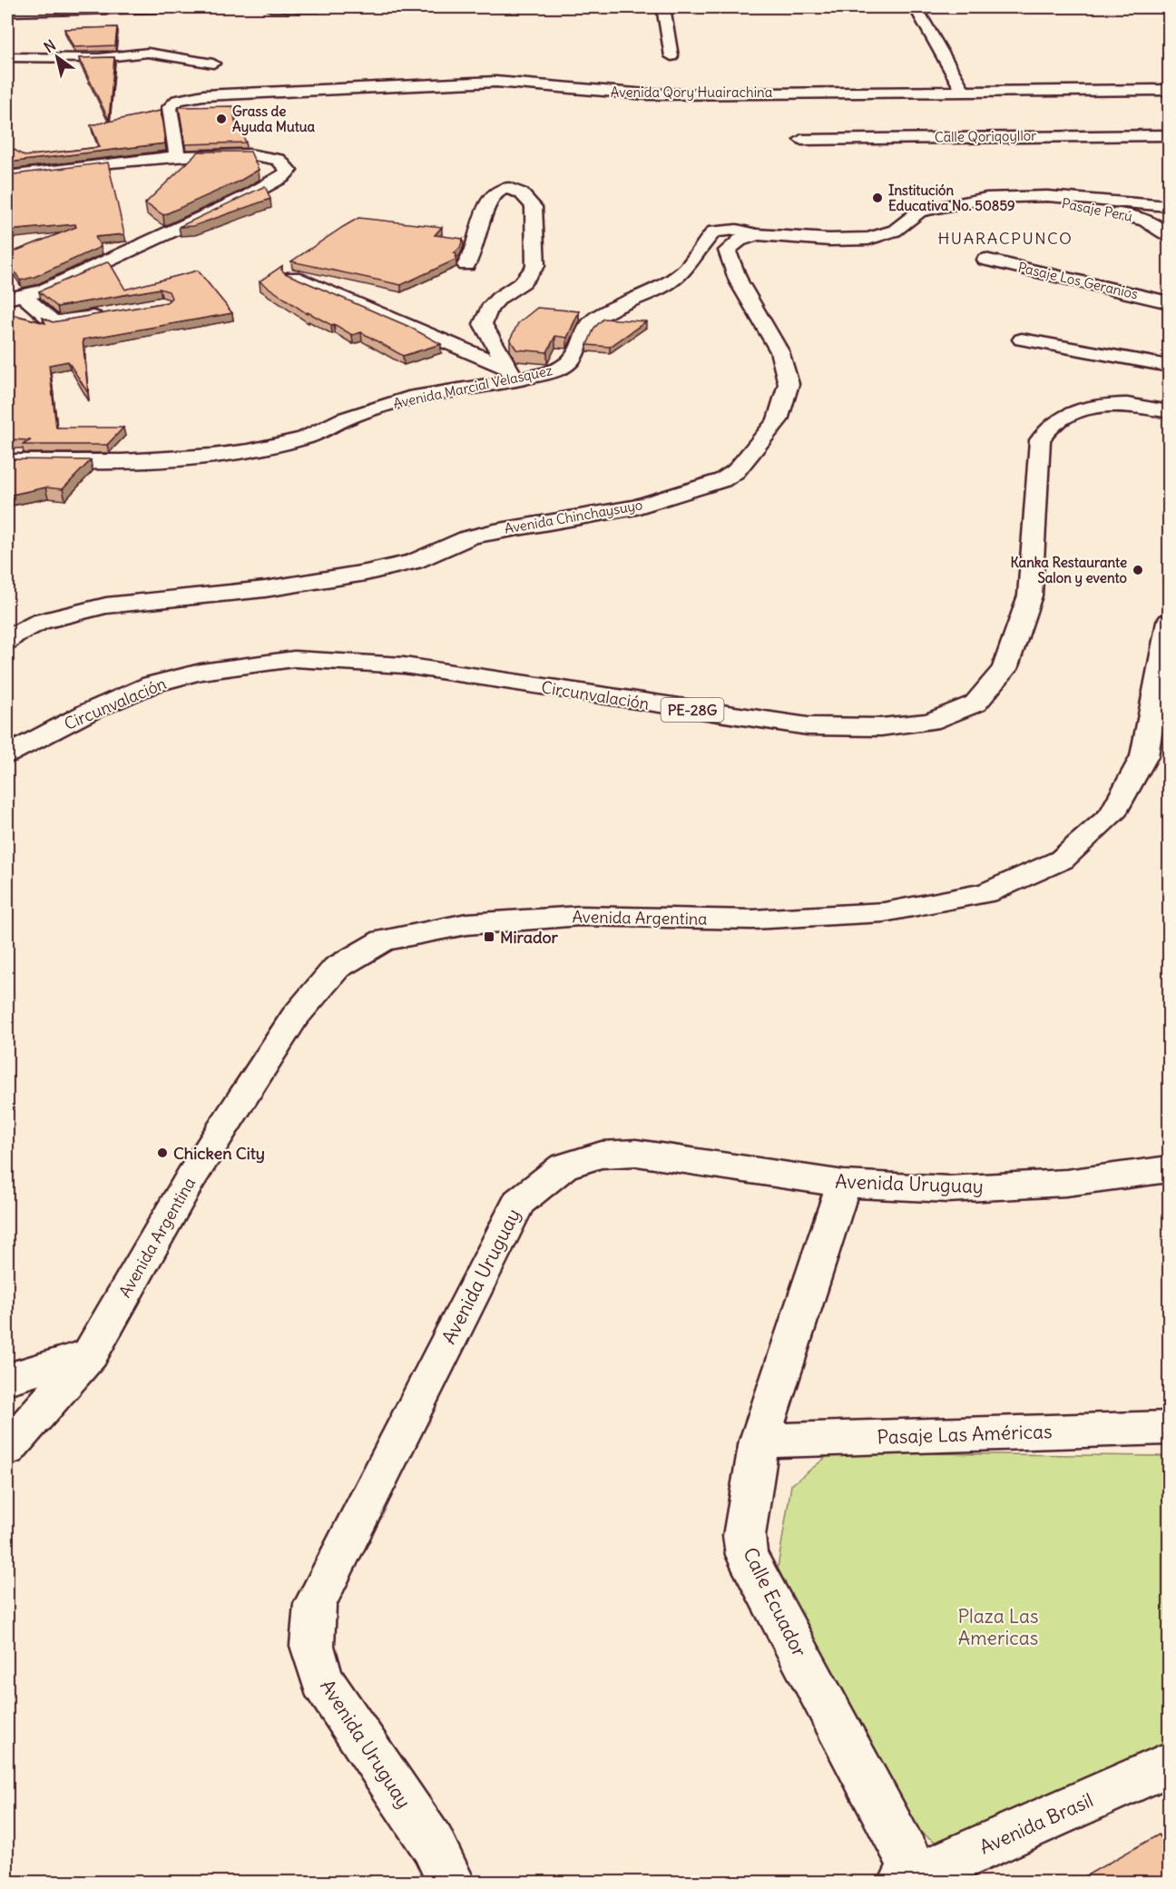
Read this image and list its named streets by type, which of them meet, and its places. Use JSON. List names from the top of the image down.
{
  "streets": {
    "main road": [
      "Avenida Qory Huairachina",
      "Calle Qoriqoyllor",
      "Pasaje Perú",
      "Pasaje Los Geranios",
      "Avenida Marcial Velasquez",
      "Avenida Chinchaysuyo",
      "Circunvalación",
      "PE-28G",
      "Avenida Argentina",
      "Avenida Uruguay",
      "Pasaje Las Américas",
      "Calle Ecuador",
      "Avenida Brasil"
    ]
  },
  "crossings": [
    ["Pasaje Perú", "Avenida Chinchaysuyo"],
    ["Avenida Marcial Velasquez", "Avenida Chinchaysuyo"],
    ["Avenida Uruguay", "Calle Ecuador"],
    ["Pasaje Las Américas", "Calle Ecuador"],
    ["Calle Ecuador", "Avenida Brasil"]
  ],
  "districts": ["HUARACPUNCO"],
  "parks": ["Plaza Las Americas"],
  "places": {
    "other": [
      "Grass de Ayuda Mutua",
      "Institución Educativa No. 50859",
      "Kanka Restaurante Salon y evento",
      "Chicken City"
    ],
    "transit": ["Mirador"]
  },
  "north": "top left"
}
